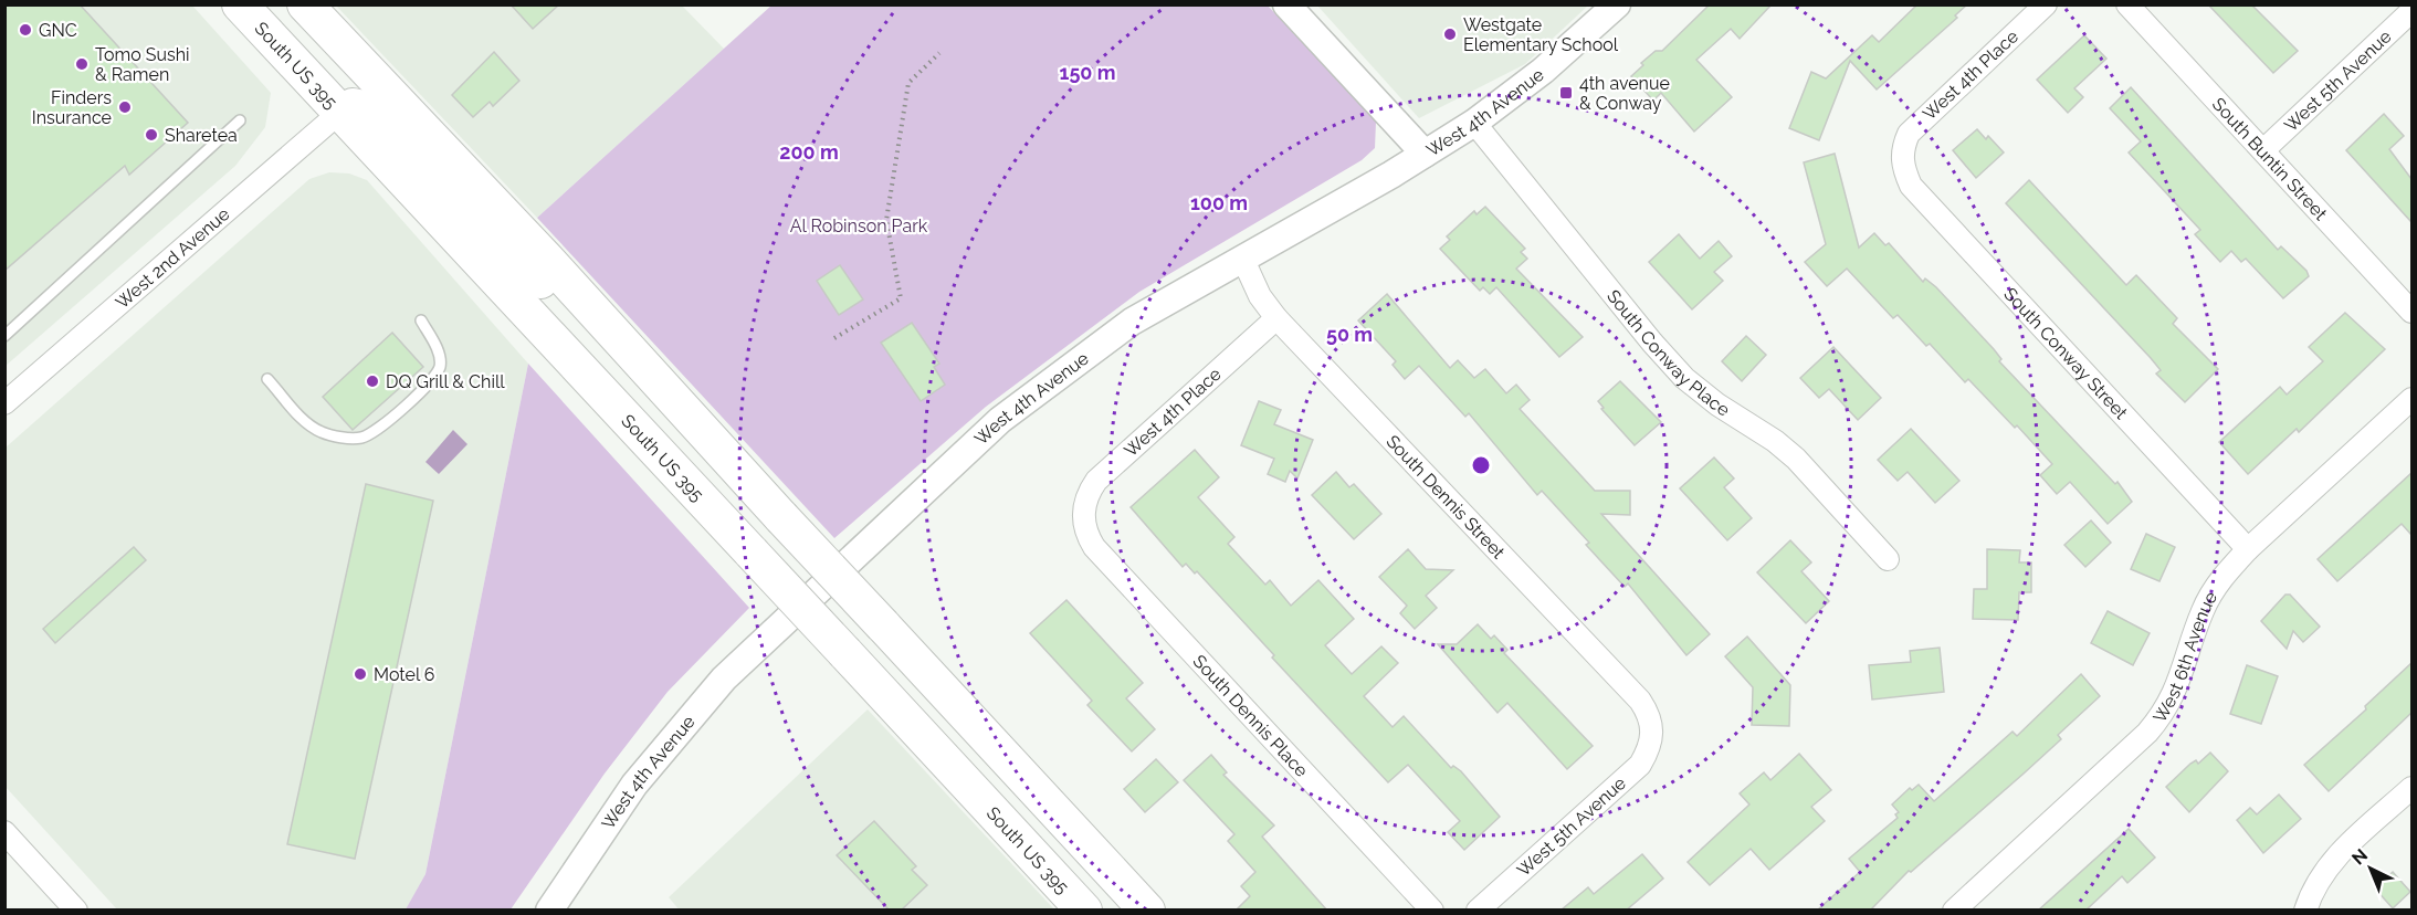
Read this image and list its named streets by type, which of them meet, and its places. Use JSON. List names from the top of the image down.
{
  "streets": {
    "highway": ["South US 395"],
    "street": [
      "West 4th Place",
      "West 5th Avenue",
      "West 4th Avenue",
      "South Buntin Street",
      "West 2nd Avenue",
      "South Conway Place",
      "South Conway Street",
      "South Dennis Street",
      "West 6th Avenue",
      "South Dennis Place"
    ]
  },
  "crossings": [
    ["South US 395", "West 2nd Avenue"],
    ["West 4th Place", "South Conway Street"],
    ["West 4th Place", "South Dennis Street"],
    ["West 4th Place", "South Dennis Place"],
    ["West 5th Avenue", "South Buntin Street"],
    ["West 5th Avenue", "South Dennis Street"],
    ["West 4th Avenue", "South Conway Place"],
    ["West 4th Avenue", "South Dennis Street"],
    ["South Conway Street", "West 6th Avenue"]
  ],
  "parks": ["Al Robinson Park"],
  "places": {
    "other": [
      "GNC",
      "Westgate Elementary School",
      "Tomo Sushi & Ramen",
      "Finders Insurance",
      "Sharetea",
      "DQ Grill & Chill",
      "Motel 6"
    ],
    "transit": ["4th avenue & Conway"]
  },
  "north": "top left",
  "rings": [
    "150 m",
    "200 m",
    "100 m",
    "50 m"
  ]
}
